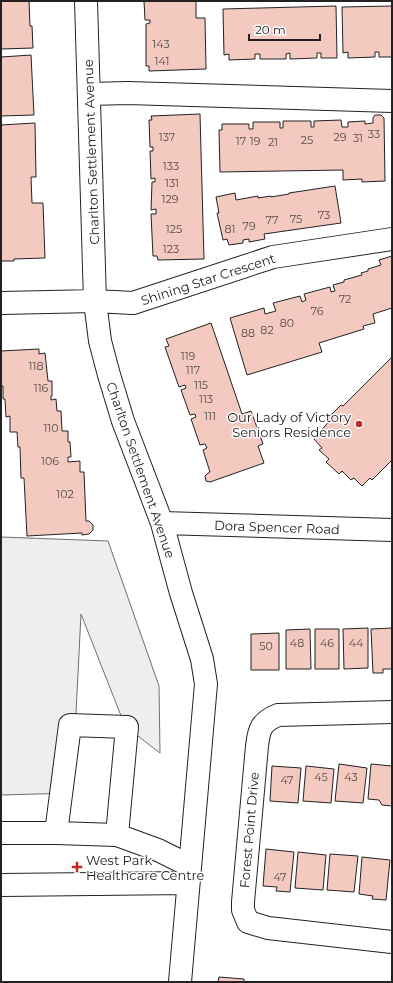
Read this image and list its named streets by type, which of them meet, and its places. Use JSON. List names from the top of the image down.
{
  "streets": {
    "street": [
      "Charlton Settlement Avenue",
      "Shining Star Crescent",
      "Dora Spencer Road",
      "Forest Point Drive"
    ]
  },
  "crossings": [
    ["Charlton Settlement Avenue", "Shining Star Crescent"],
    ["Charlton Settlement Avenue", "Dora Spencer Road"]
  ],
  "places": {
    "other": ["Our Lady of Victory Seniors Residence"],
    "health": ["West Park Healthcare Centre"]
  },
  "house_numbers": [
    "143",
    "141",
    "33",
    "137",
    "29",
    "31",
    "25",
    "17",
    "19",
    "21",
    "133",
    "131",
    "129",
    "73",
    "75",
    "77",
    "79",
    "125",
    "81",
    "123",
    "72",
    "76",
    "80",
    "82",
    "88",
    "119",
    "118",
    "117",
    "115",
    "116",
    "113",
    "111",
    "110",
    "106",
    "102",
    "48",
    "46",
    "44",
    "50",
    "45",
    "43",
    "47",
    "47"
  ],
  "scale_bar": "20 m"
}
